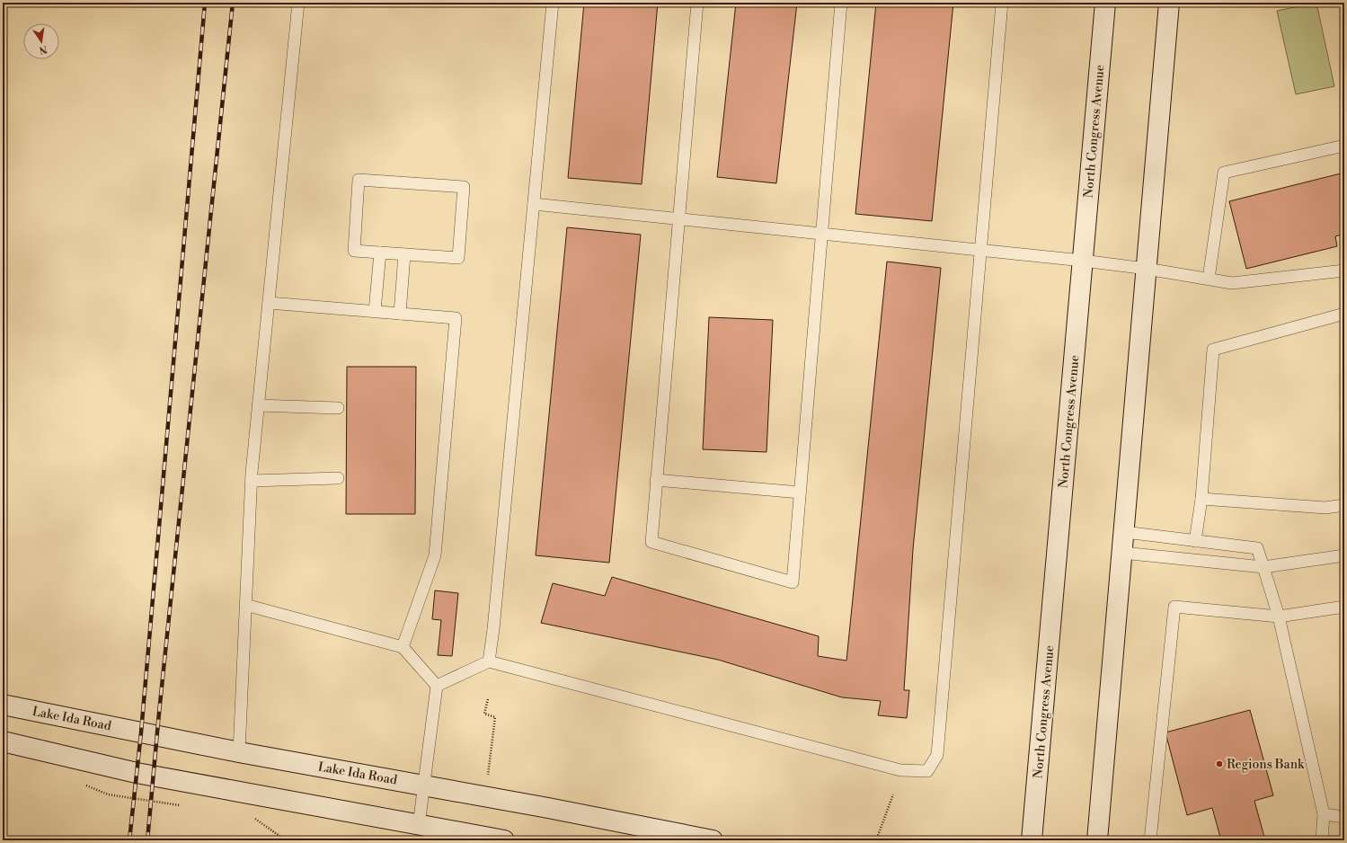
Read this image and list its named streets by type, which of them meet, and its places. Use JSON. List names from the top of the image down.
{
  "streets": {
    "main road": ["North Congress Avenue", "Lake Ida Road"]
  },
  "places": ["Regions Bank"],
  "north": "bottom"
}
